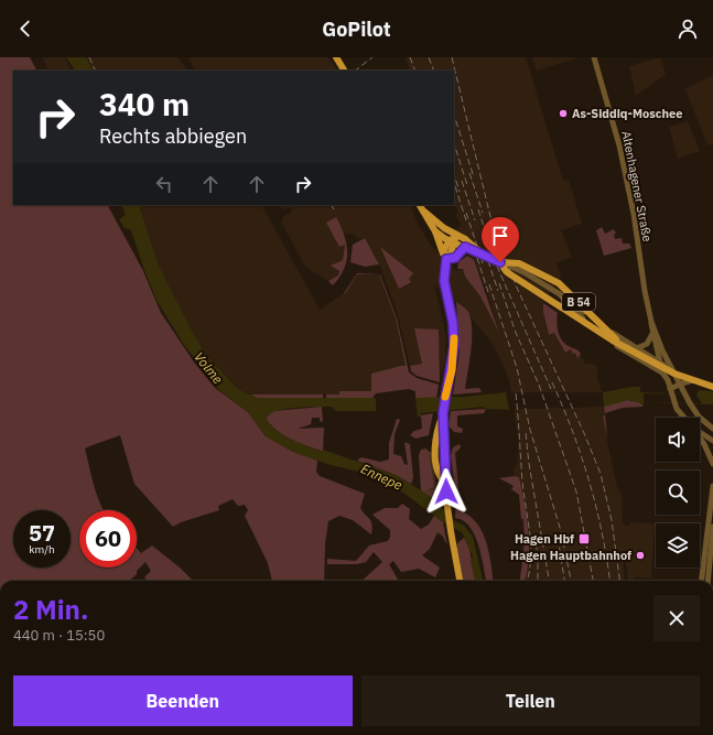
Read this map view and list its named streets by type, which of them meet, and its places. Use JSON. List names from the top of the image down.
{
  "streets": {
    "main road": ["B 54"],
    "street": ["Altenhagener Straße"]
  },
  "water": ["Volme", "Ennepe"],
  "places": {
    "other": ["As-Siddiq-Moschee", "Hagen Hauptbahnhof"],
    "transit": ["Hagen Hbf"]
  },
  "page": {
    "header": "GoPilot",
    "turn": ["340 m", "Rechts abbiegen"],
    "speed": "57 km/h",
    "limit": "60",
    "heading": ["2 Min.", "440 m · 15:50"],
    "buttons": ["Beenden", "Teilen"]
  }
}
